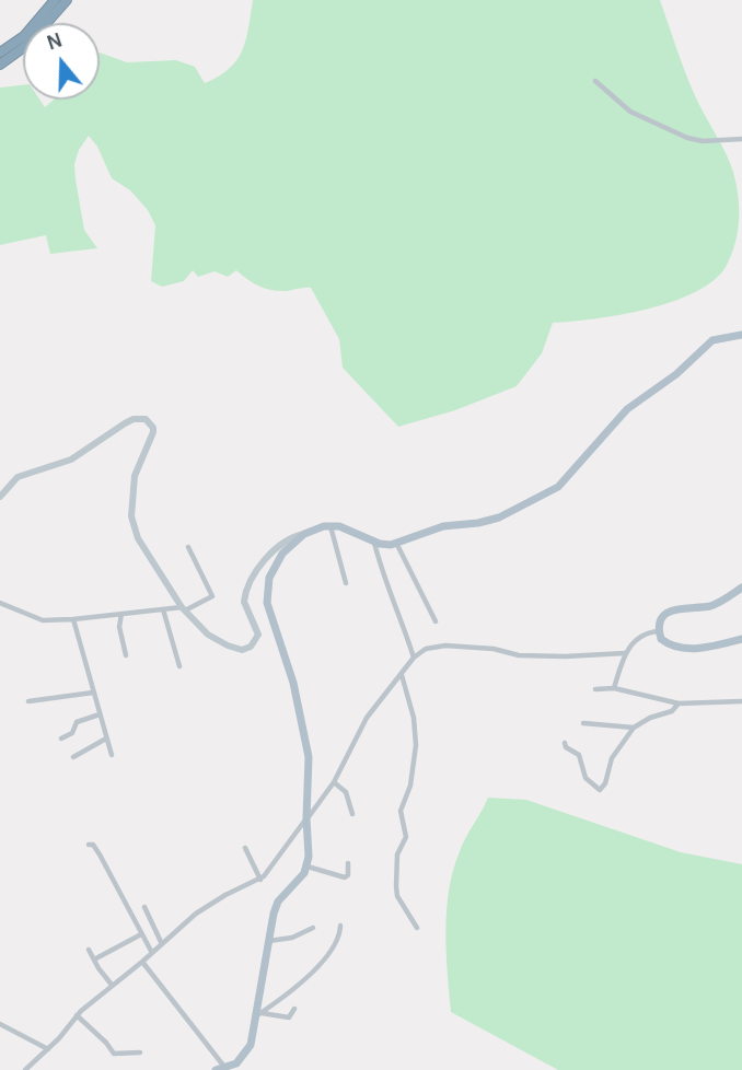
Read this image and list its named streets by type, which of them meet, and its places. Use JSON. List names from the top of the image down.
{
  "north": "top"
}
